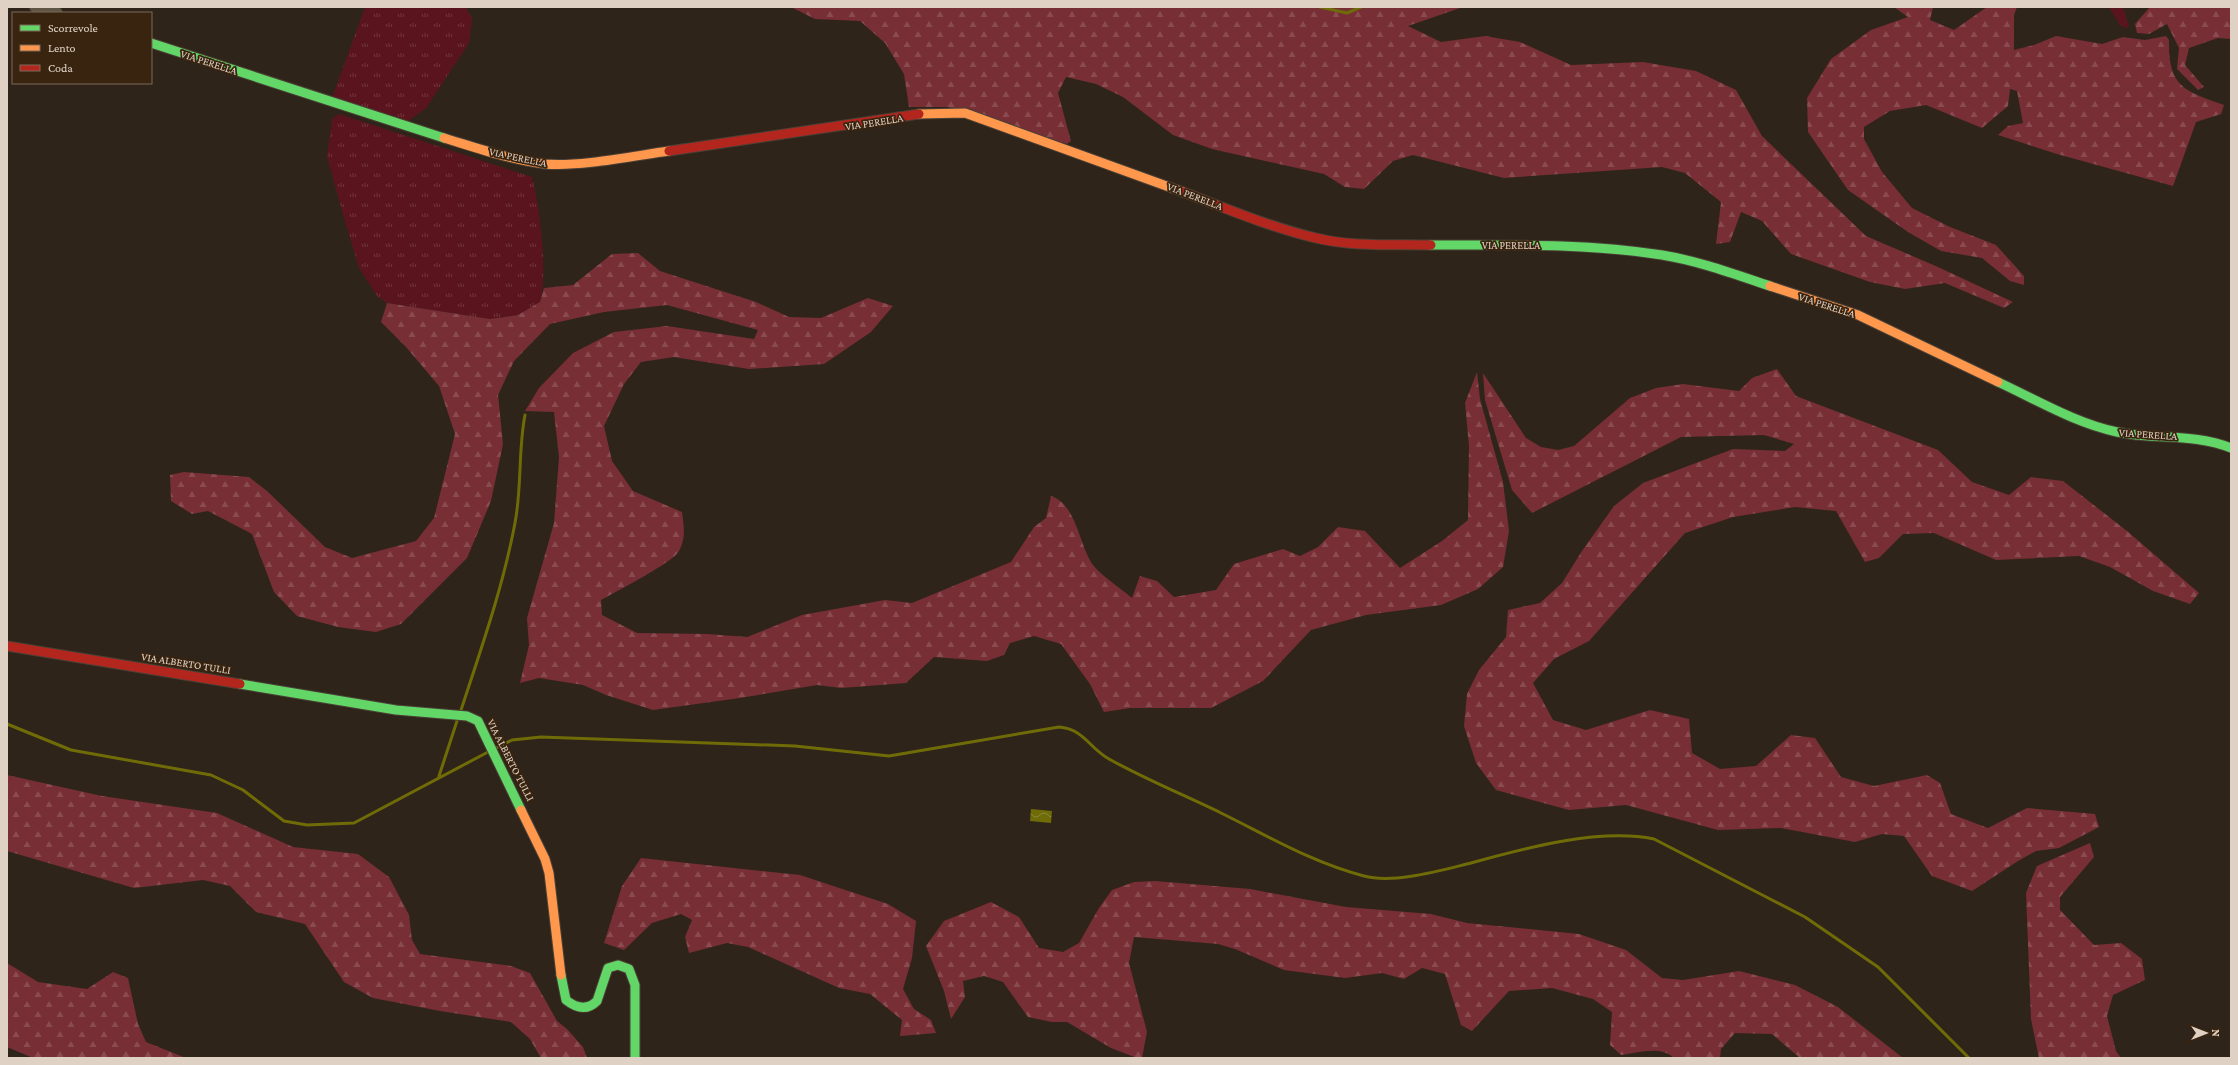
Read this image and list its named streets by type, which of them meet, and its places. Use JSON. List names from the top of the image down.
{
  "streets": {
    "street": ["VIA PERELLA", "VIA ALBERTO TULLI"]
  },
  "legend": ["Scorrevole", "Lento", "Coda"],
  "north": "right"
}
